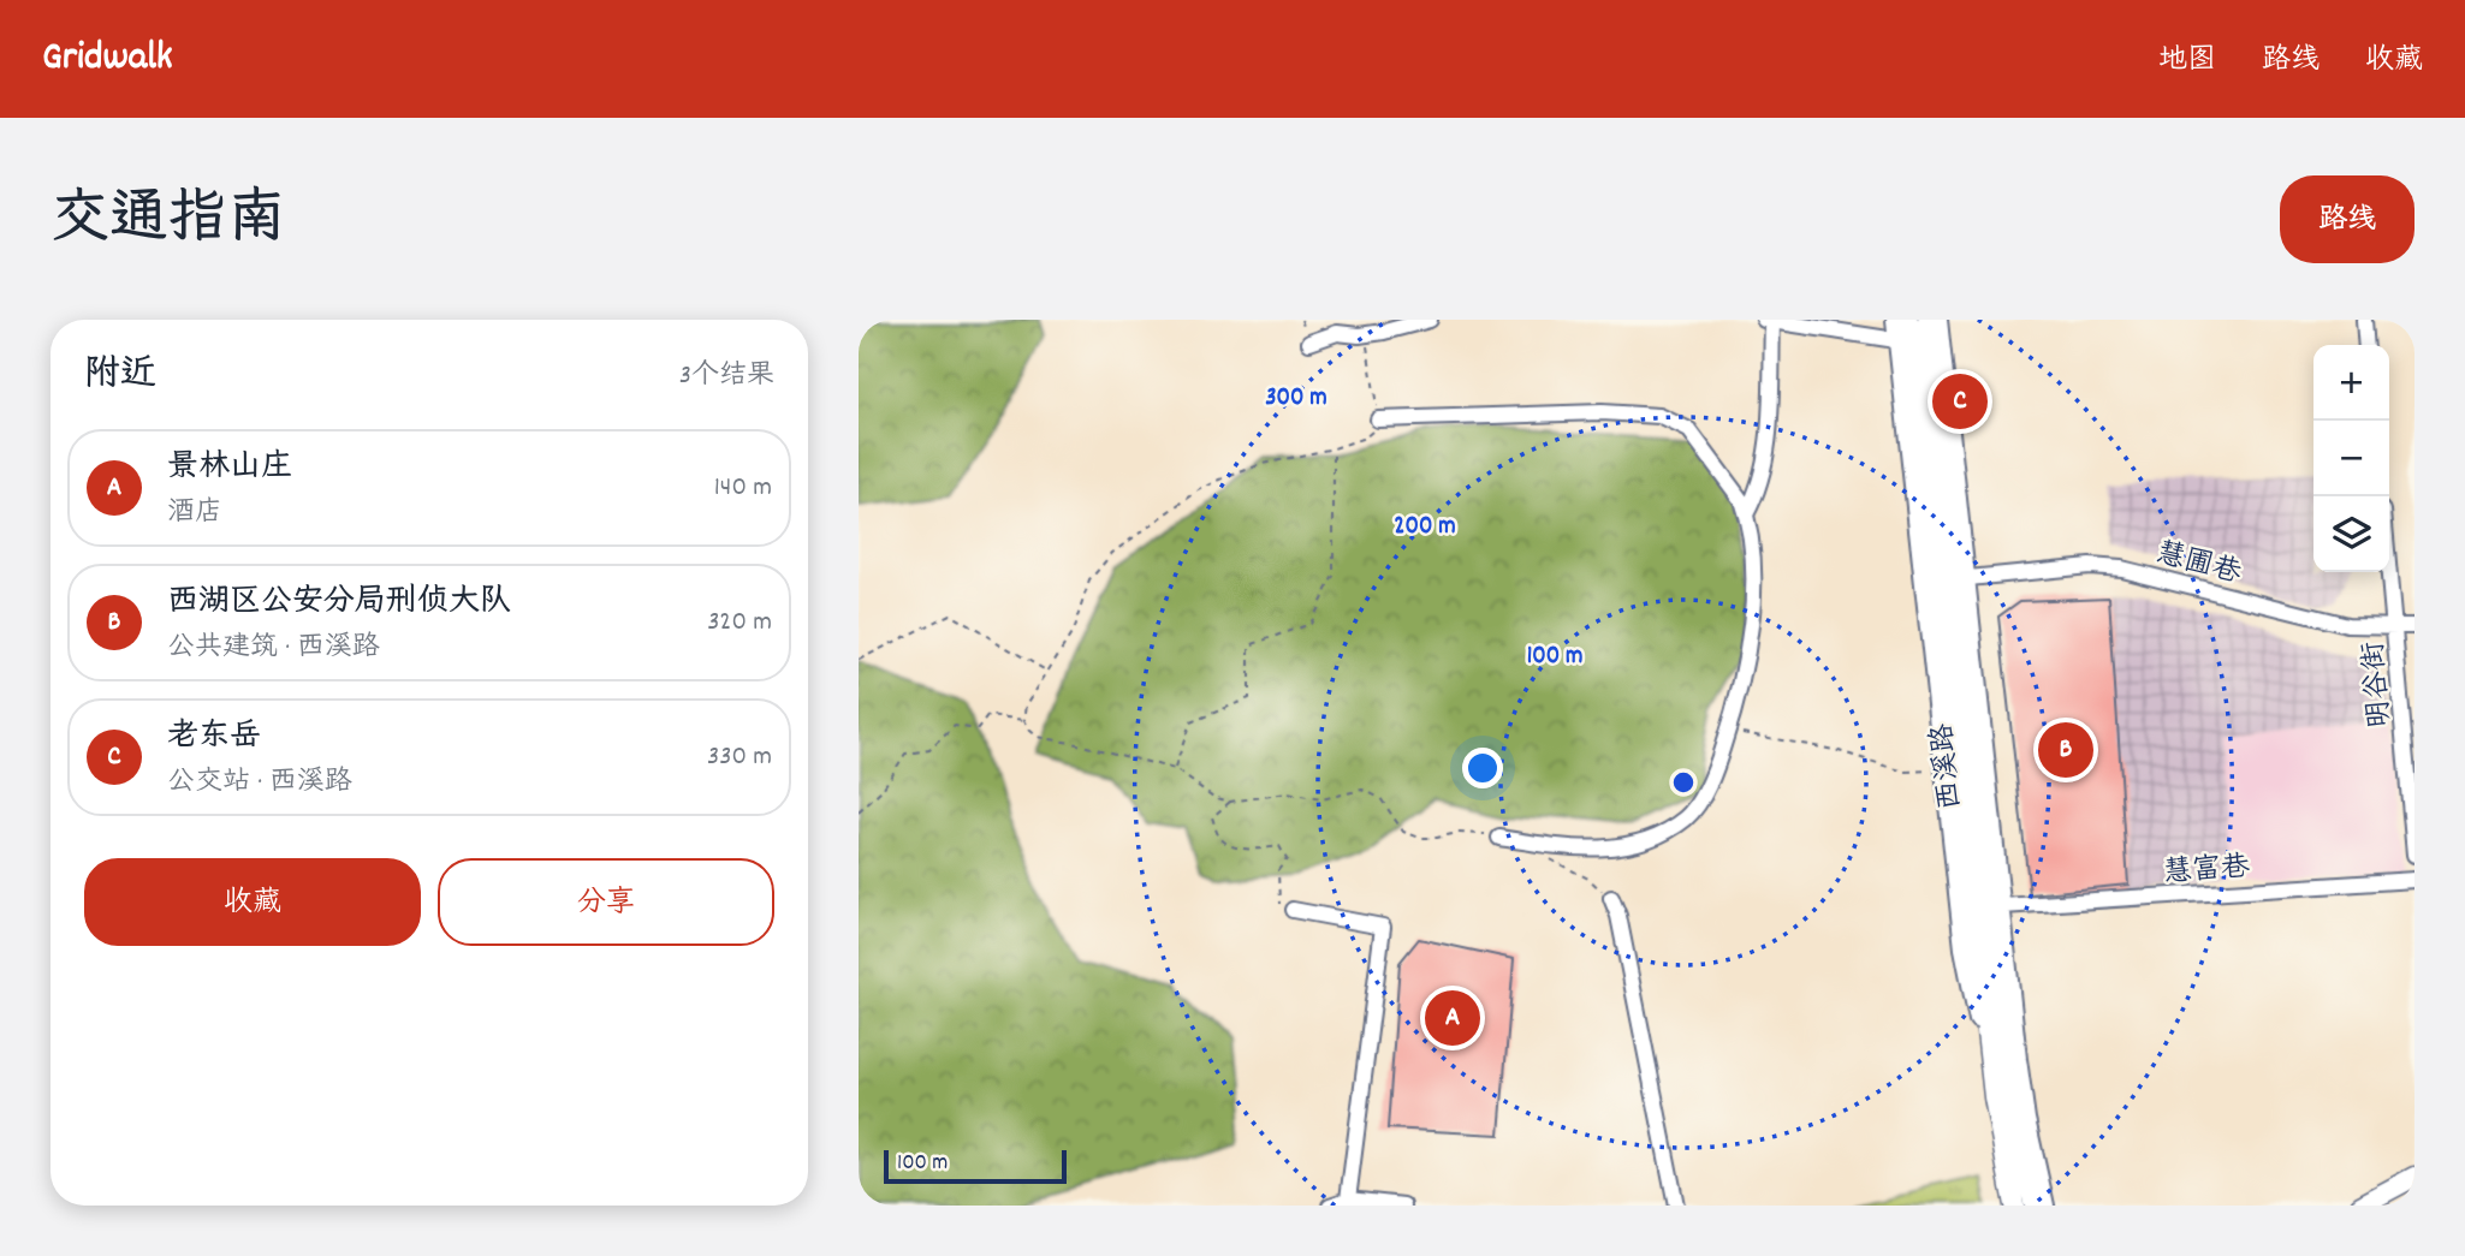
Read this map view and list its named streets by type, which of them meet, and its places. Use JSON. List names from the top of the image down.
{
  "streets": {
    "main road": ["西溪路"],
    "street": ["慧圃巷", "明谷街", "慧富巷"]
  },
  "crossings": [
    ["慧圃巷", "明谷街"],
    ["慧圃巷", "西溪路"],
    ["西溪路", "慧富巷"]
  ],
  "scale_bar": "100 m",
  "page": {
    "header": "Gridwalk",
    "nav": ["地图", "路线", "收藏"],
    "title": "交通指南",
    "buttons": [
      "路线",
      ["收藏", "分享"]
    ],
    "heading": ["附近", "3个结果"],
    "map_buttons": ["+", "−"],
    "pins": ["C", "B", "A"],
    "list": [
      {
        "mark": "A",
        "name": "景林山庄",
        "note": "酒店",
        "value": "140 m"
      },
      {
        "mark": "B",
        "name": "西湖区公安分局刑侦大队",
        "note": "公共建筑 · 西溪路",
        "value": "320 m"
      },
      {
        "mark": "C",
        "name": "老东岳",
        "note": "公交站 · 西溪路",
        "value": "330 m"
      }
    ],
    "scale": "100 m"
  },
  "rings": ["300 m", "200 m", "100 m"]
}
